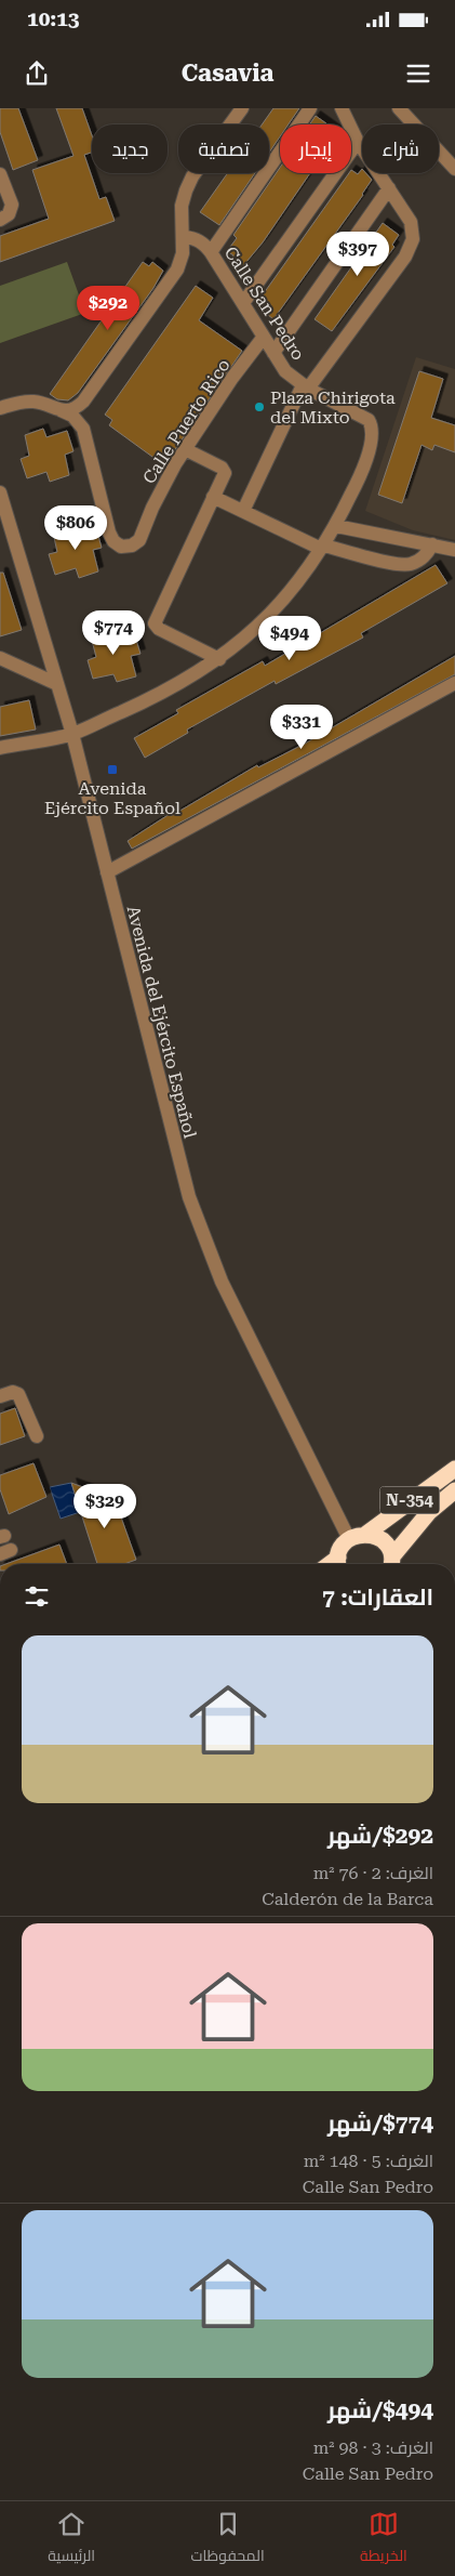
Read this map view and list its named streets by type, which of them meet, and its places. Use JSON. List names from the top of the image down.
{
  "streets": {
    "highway": ["N-354"],
    "street": ["Calle San Pedro", "Calle Puerto Rico", "Avenida del Ejército Español"]
  },
  "crossings": [
    ["Calle San Pedro", "Calle Puerto Rico"],
    ["Calle San Pedro", "Avenida del Ejército Español"],
    ["Avenida del Ejército Español", "N-354"]
  ],
  "places": {
    "other": ["Plaza Chirigota del Mixto"],
    "transit": ["Avenida Ejército Español"]
  },
  "page": {
    "status": "10:13",
    "header": "Casavia",
    "chip": [
      "شراء",
      "إيجار",
      "تصفية",
      "جديد"
    ],
    "price": [
      "$397",
      "$292",
      "$806",
      "$774",
      "$494",
      "$331",
      "$329"
    ],
    "heading": "العقارات: 7",
    "list": [
      {
        "name": "$292/شهر",
        "note": "الغرف: 2 · 76 m² · Calderón de la Barca"
      },
      {
        "name": "$774/شهر",
        "note": "الغرف: 5 · 148 m² · Calle San Pedro"
      },
      {
        "name": "$494/شهر",
        "note": "الغرف: 3 · 98 m² · Calle San Pedro"
      }
    ],
    "tabs": ["الخريطة", "المحفوظات", "الرئيسية"]
  }
}
